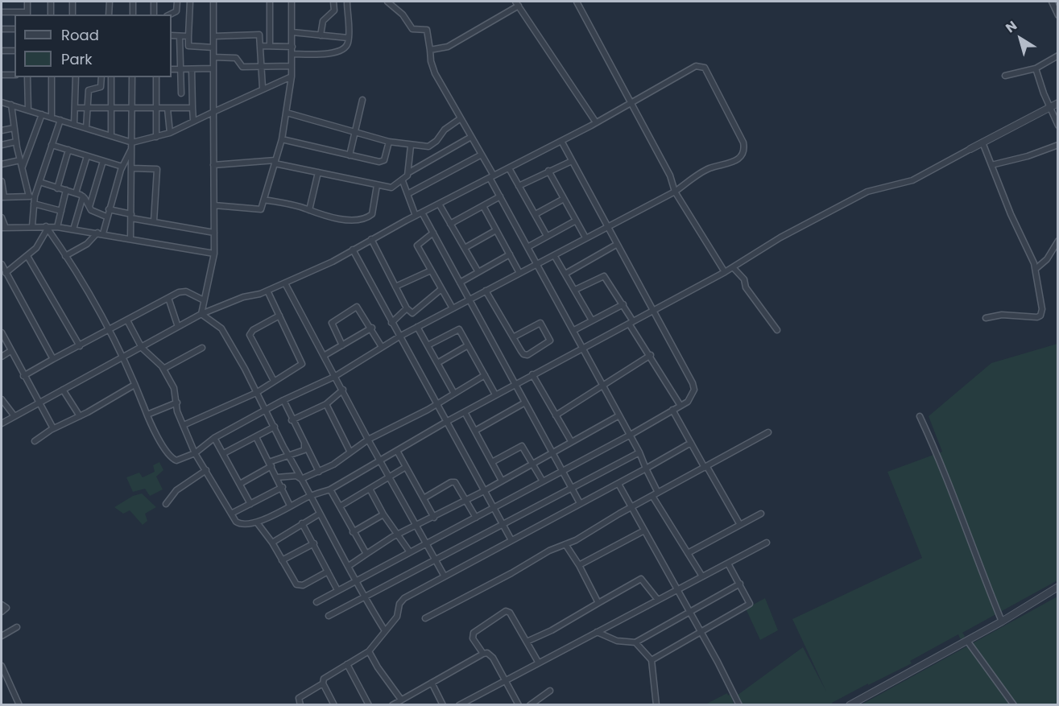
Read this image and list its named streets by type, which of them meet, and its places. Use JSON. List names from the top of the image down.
{
  "legend": ["Road", "Park"],
  "north": "top left"
}
